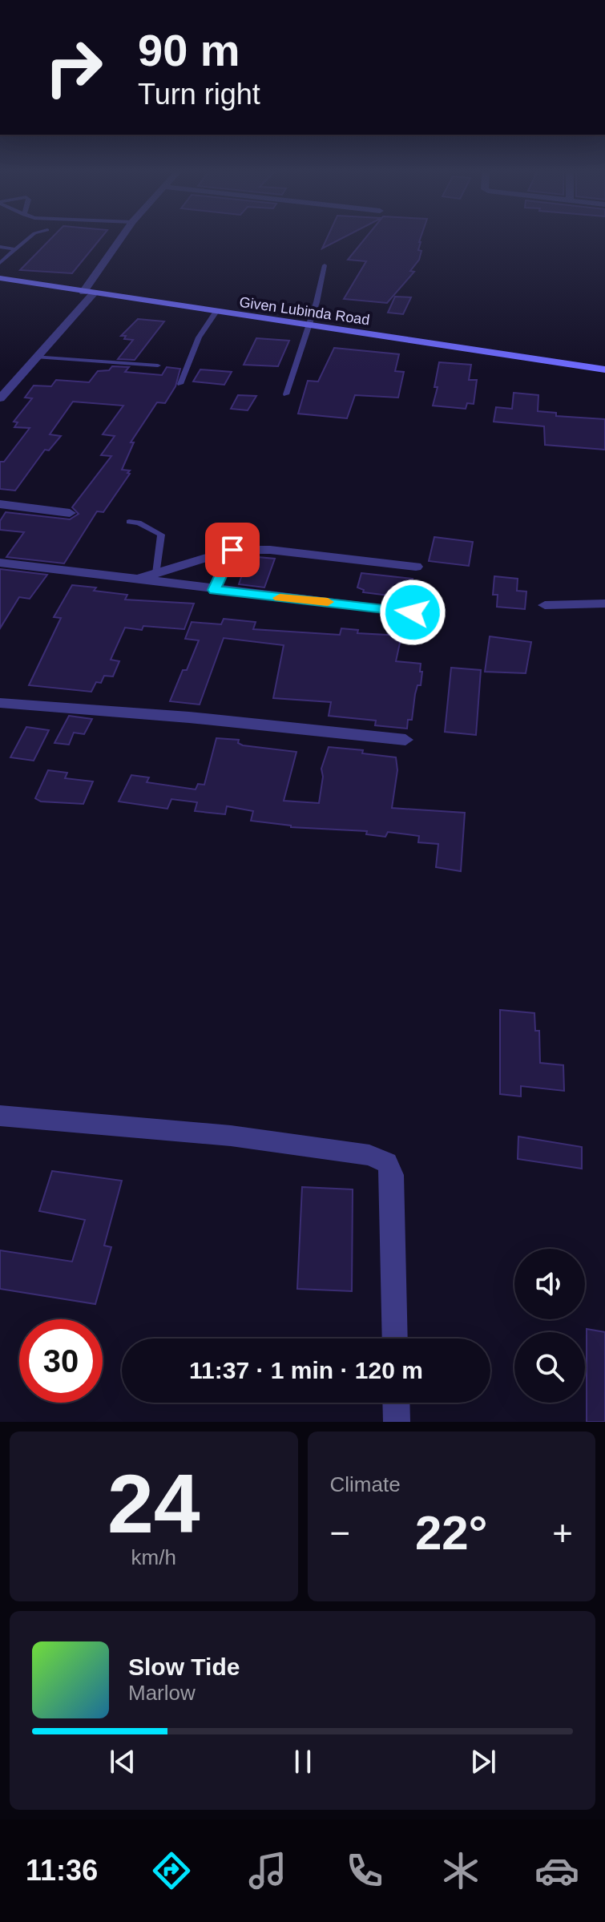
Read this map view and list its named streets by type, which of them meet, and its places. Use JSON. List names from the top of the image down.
{
  "streets": {
    "street": ["Given Lubinda Road"]
  },
  "page": {
    "turn": ["90 m", "Turn right"],
    "limit": "30",
    "trip": "11:37 · 1 min · 120 m",
    "tile": [
      ["24", "km/h"],
      "Climate"
    ],
    "heat": ["−", "22°", "+"],
    "song": ["Slow Tide", "Marlow"],
    "tabs": "11:36"
  }
}
